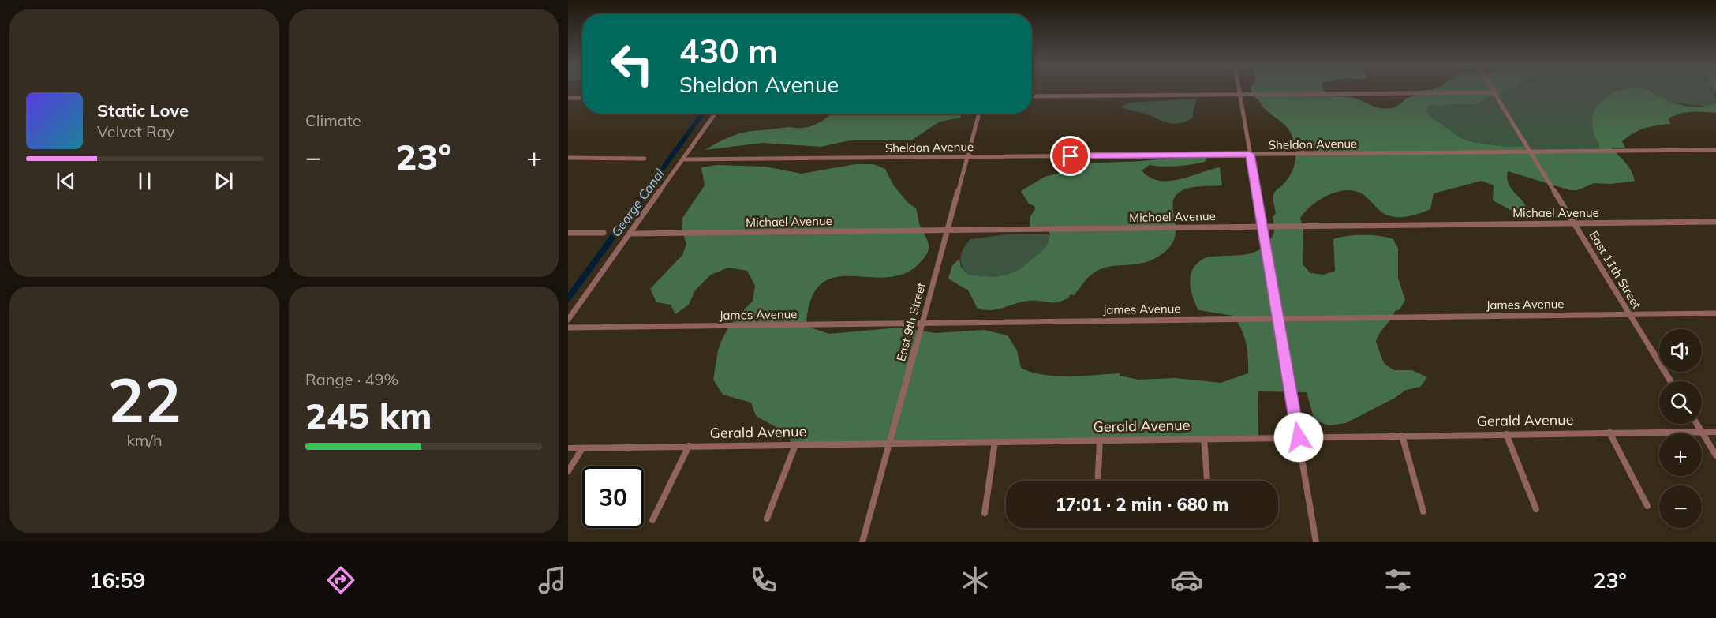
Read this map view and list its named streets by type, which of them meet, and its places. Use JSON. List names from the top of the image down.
{
  "streets": {
    "street": [
      "Sheldon Avenue",
      "Michael Avenue",
      "East 11th Street",
      "James Avenue",
      "East 9th Street",
      "Gerald Avenue"
    ]
  },
  "crossings": [
    ["Sheldon Avenue", "East 11th Street"],
    ["Sheldon Avenue", "East 9th Street"],
    ["Michael Avenue", "East 11th Street"],
    ["Michael Avenue", "East 9th Street"],
    ["East 11th Street", "James Avenue"],
    ["James Avenue", "East 9th Street"],
    ["East 9th Street", "Gerald Avenue"]
  ],
  "water": ["George Canal"],
  "page": {
    "tile": [
      "Climate",
      ["22", "km/h"],
      ["Range · 49%", "245 km"]
    ],
    "turn": ["430 m", "Sheldon Avenue"],
    "song": ["Static Love", "Velvet Ray"],
    "heat": ["−", "23°", "+"],
    "map_buttons": ["+", "−"],
    "limit": "30",
    "trip": "17:01 · 2 min · 680 m",
    "tabs": ["16:59", "23°"]
  }
}
